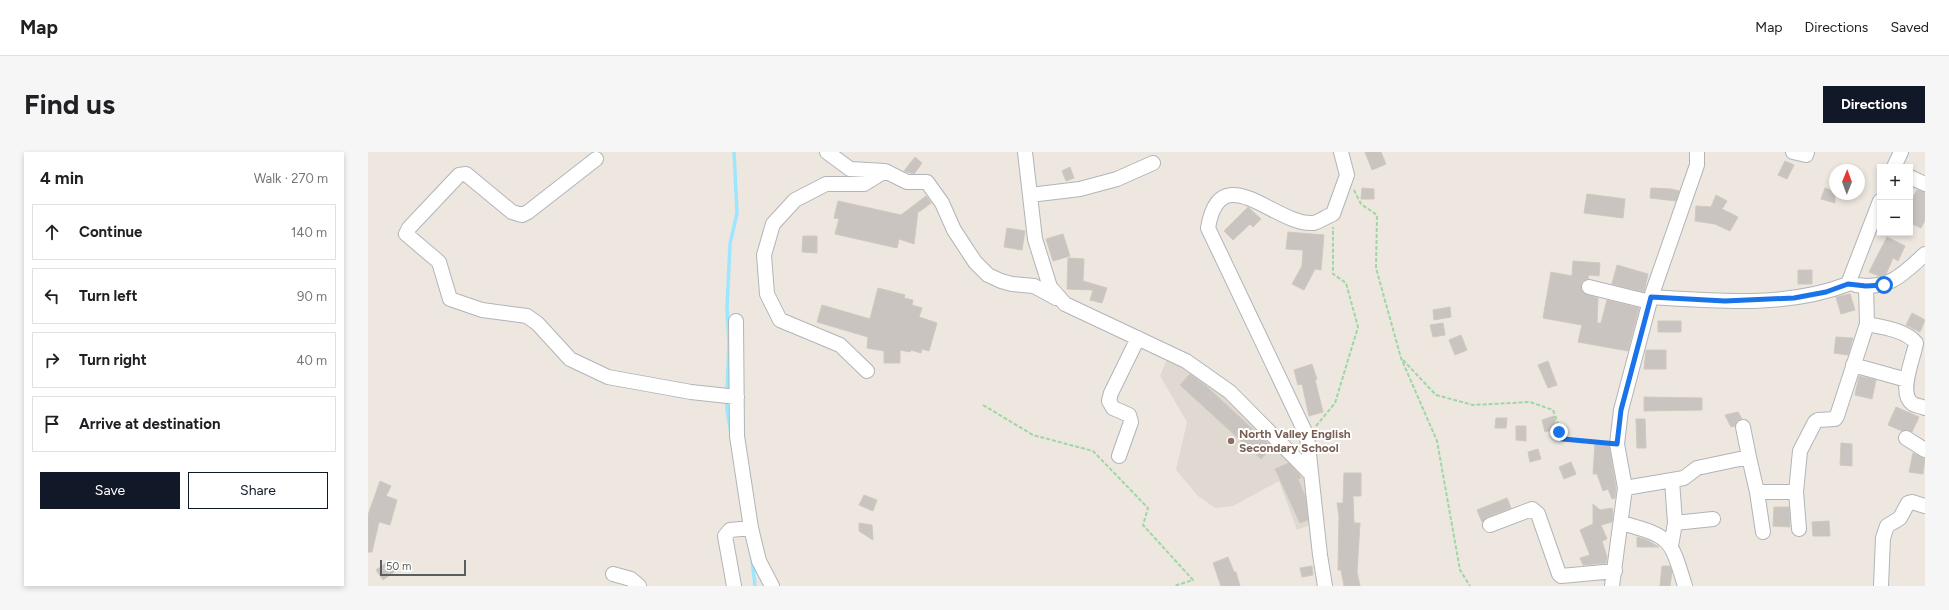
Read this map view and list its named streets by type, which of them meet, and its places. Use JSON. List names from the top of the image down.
{
  "places": ["North Valley English Secondary School"],
  "scale_bar": "50 m",
  "north": "top",
  "page": {
    "header": "Map",
    "nav": ["Map", "Directions", "Saved"],
    "buttons": [
      "Directions",
      ["Save", "Share"]
    ],
    "title": "Find us",
    "heading": ["4 min", "Walk · 270 m"],
    "map_buttons": ["+", "−"],
    "list": [
      ["Continue", "140 m"],
      ["Turn left", "90 m"],
      ["Turn right", "40 m"],
      "Arrive at destination"
    ],
    "scale": "50 m"
  }
}
